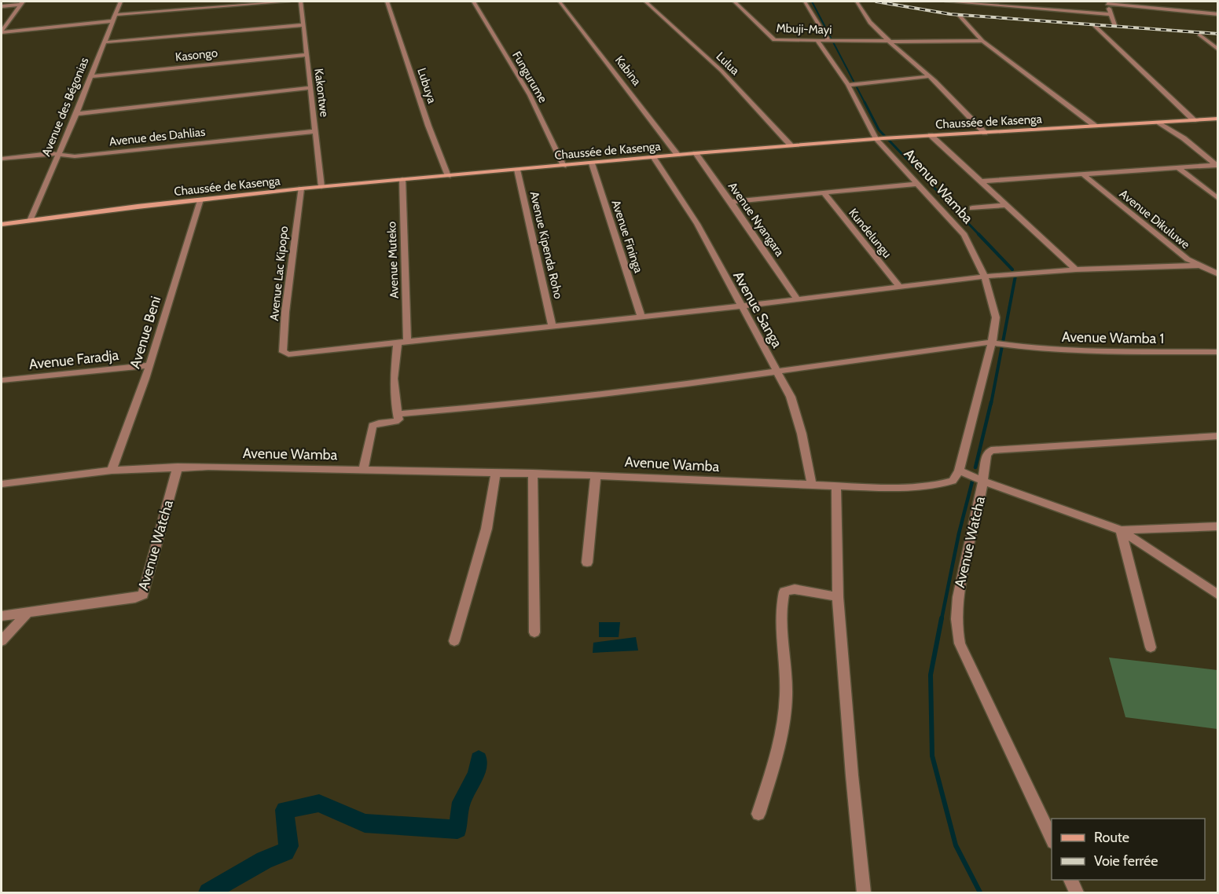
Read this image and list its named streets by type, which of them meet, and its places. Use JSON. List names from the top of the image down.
{
  "streets": {
    "main road": ["Chaussée de Kasenga"],
    "street": [
      "Mbuji-Mayi",
      "Kasongo",
      "Lulua",
      "Kabina",
      "Fungurume",
      "Lubuya",
      "Kakontwe",
      "Avenue des Bégonias",
      "Avenue des Dahlias",
      "Avenue Wamba",
      "Avenue Nyangara",
      "Avenue Dikuluwe",
      "Kundelungu",
      "Avenue Fininga",
      "Avenue Kipenda Roho",
      "Avenue Muteko",
      "Avenue Lac Kipopo",
      "Avenue Sanga",
      "Avenue Beni",
      "Avenue Wamba 1",
      "Avenue Faradja",
      "Avenue Watcha"
    ]
  },
  "crossings": [
    ["Mbuji-Mayi", "Avenue Wamba"],
    ["Kasongo", "Kakontwe"],
    ["Kasongo", "Avenue des Bégonias"],
    ["Lulua", "Chaussée de Kasenga"],
    ["Kabina", "Chaussée de Kasenga"],
    ["Fungurume", "Chaussée de Kasenga"],
    ["Lubuya", "Chaussée de Kasenga"],
    ["Kakontwe", "Chaussée de Kasenga"],
    ["Kakontwe", "Avenue des Dahlias"],
    ["Avenue des Bégonias", "Chaussée de Kasenga"],
    ["Avenue des Bégonias", "Avenue des Dahlias"],
    ["Chaussée de Kasenga", "Avenue Wamba"],
    ["Chaussée de Kasenga", "Avenue Nyangara"],
    ["Chaussée de Kasenga", "Avenue Fininga"],
    ["Chaussée de Kasenga", "Avenue Kipenda Roho"],
    ["Chaussée de Kasenga", "Avenue Muteko"],
    ["Chaussée de Kasenga", "Avenue Lac Kipopo"],
    ["Chaussée de Kasenga", "Avenue Sanga"],
    ["Chaussée de Kasenga", "Avenue Beni"],
    ["Avenue Wamba", "Avenue Sanga"],
    ["Avenue Wamba", "Avenue Beni"],
    ["Avenue Wamba", "Avenue Wamba 1"],
    ["Avenue Wamba", "Avenue Watcha"],
    ["Avenue Sanga", "Avenue Wamba 1"],
    ["Avenue Beni", "Avenue Faradja"]
  ],
  "legend": ["Route", "Voie ferrée"]
}
